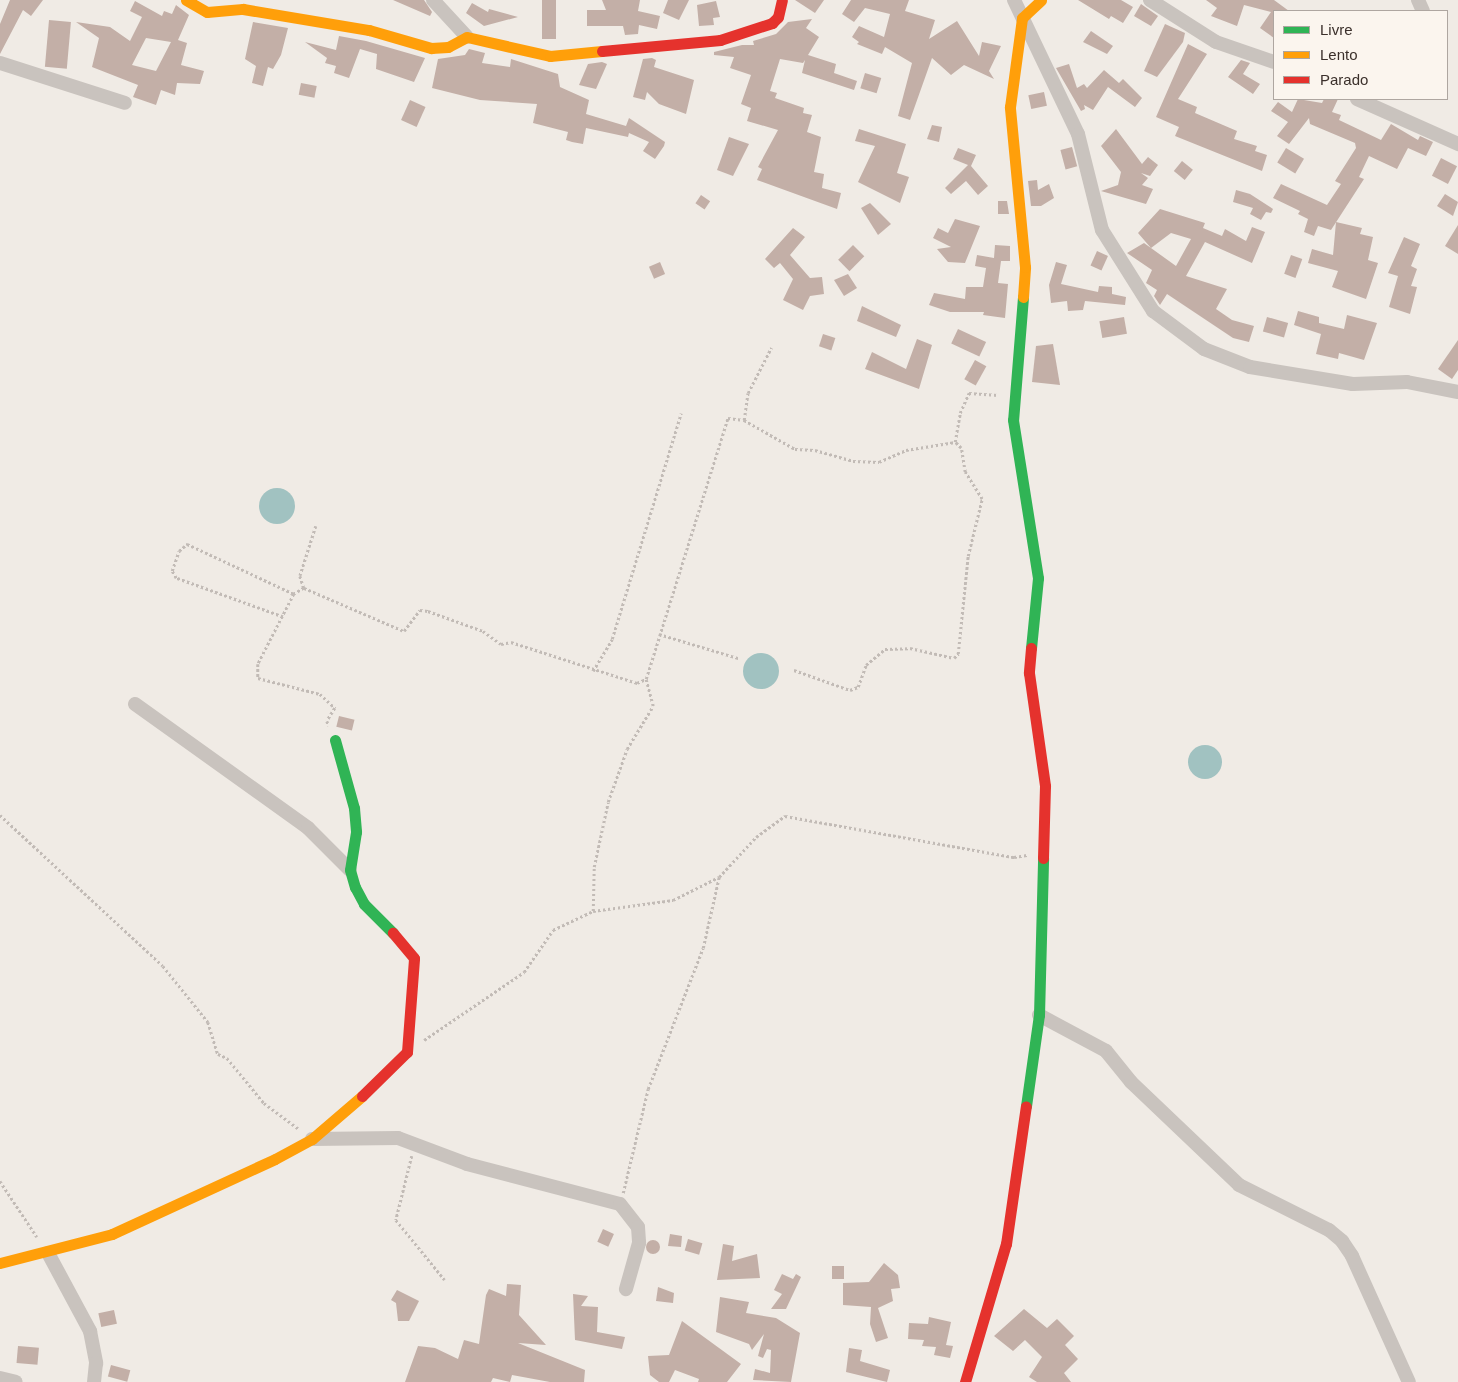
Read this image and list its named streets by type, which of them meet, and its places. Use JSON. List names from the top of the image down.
{
  "legend": ["Livre", "Lento", "Parado"]
}
